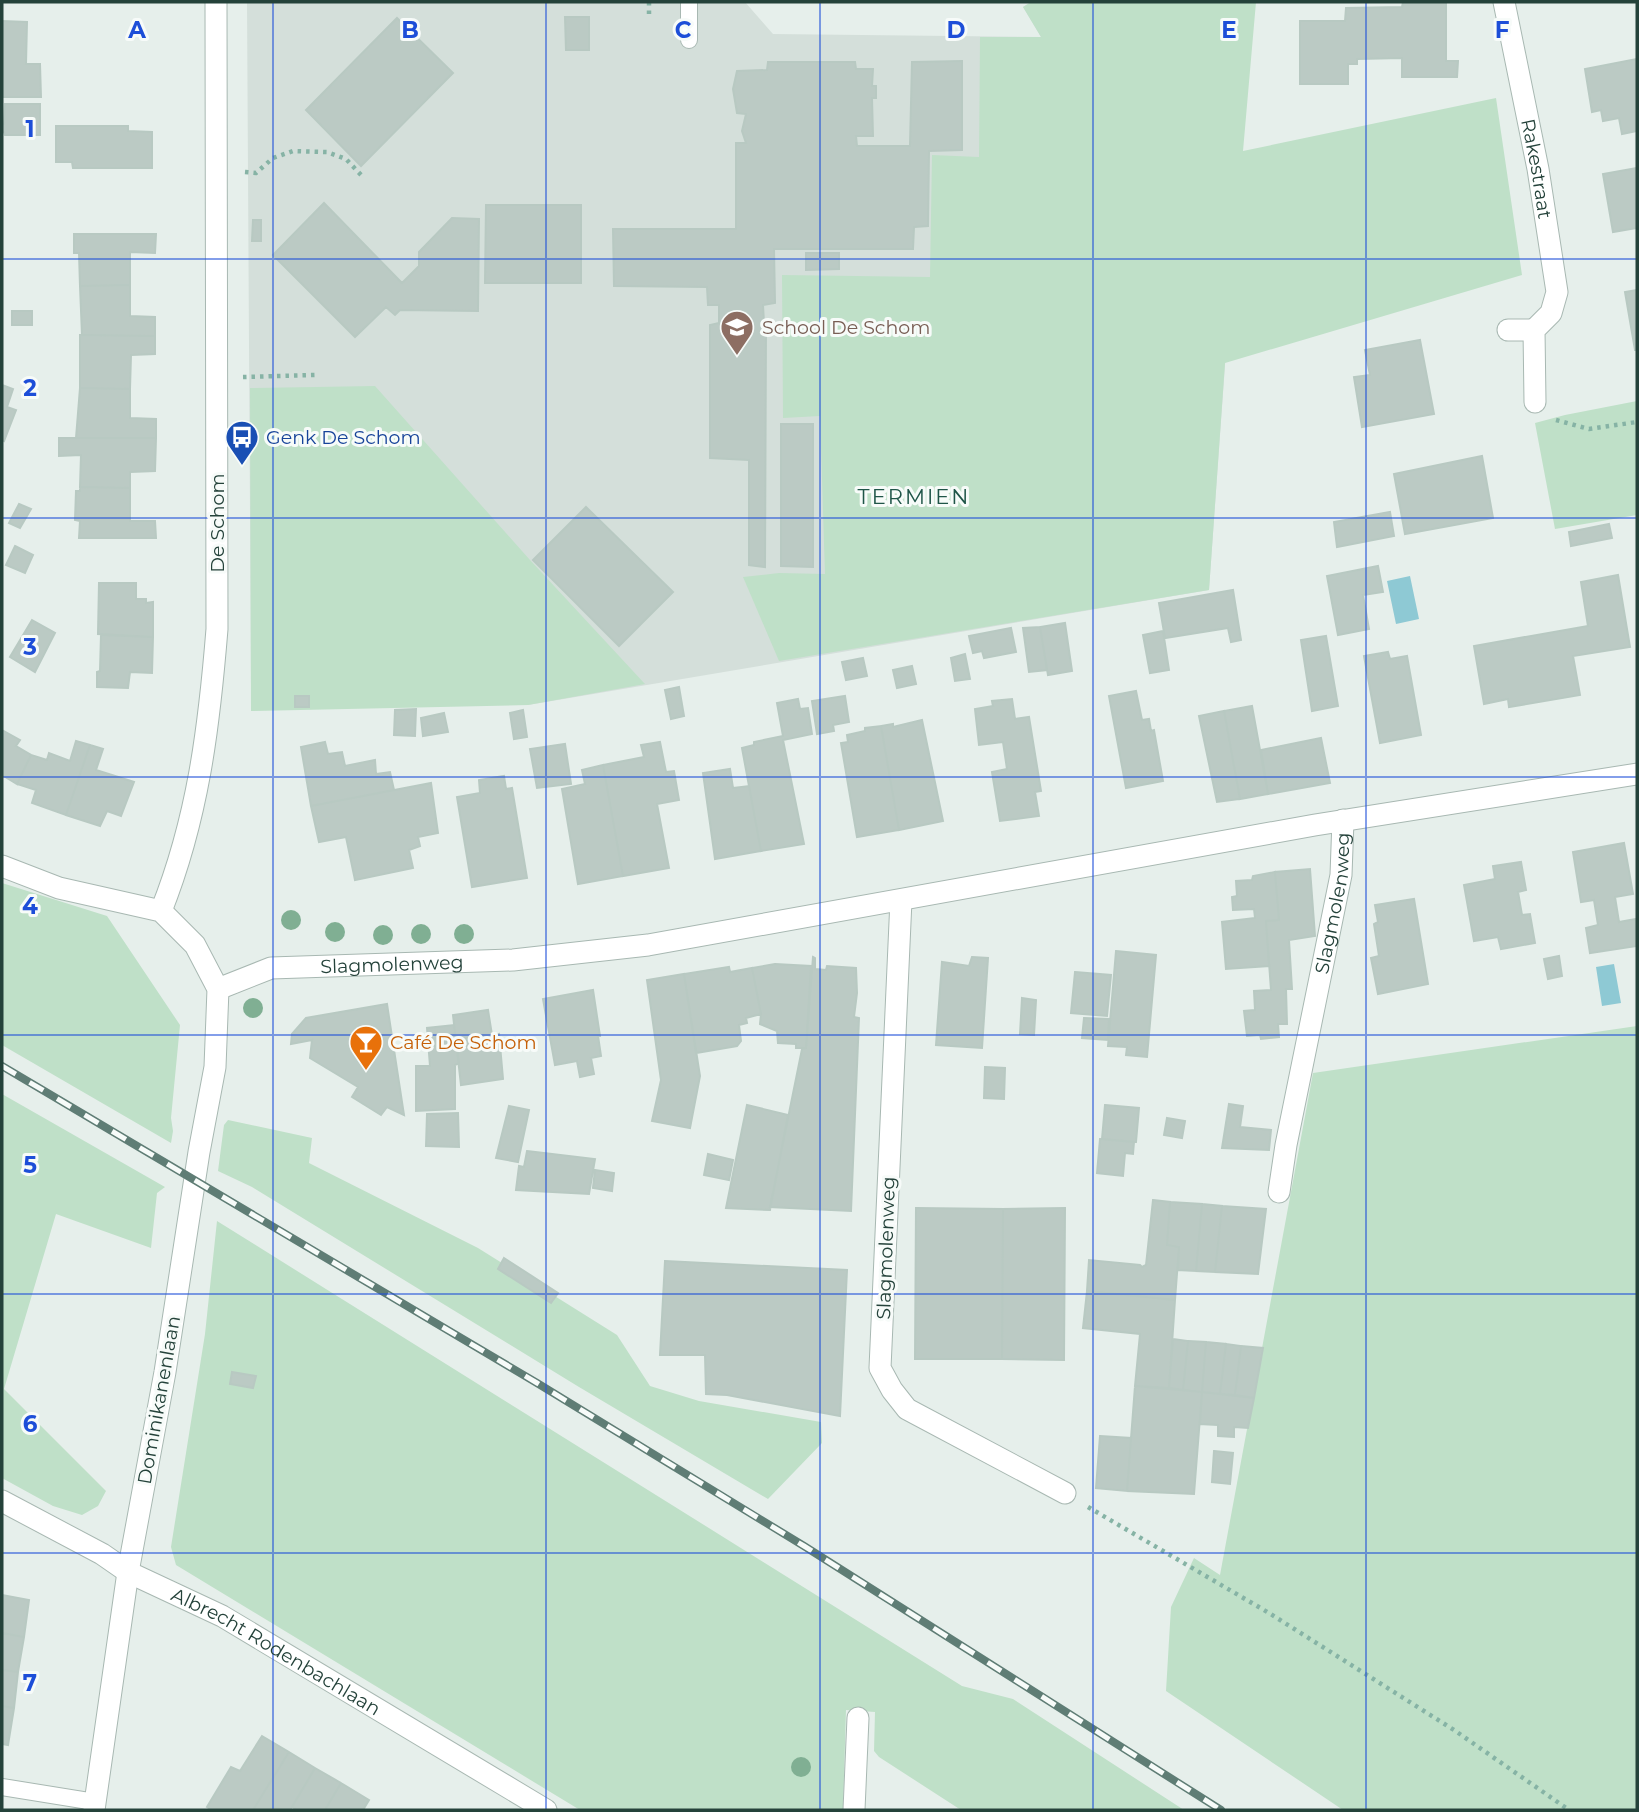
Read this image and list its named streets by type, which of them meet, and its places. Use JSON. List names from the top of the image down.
{
  "streets": {
    "street": [
      "Rakestraat",
      "De Schom",
      "Slagmolenweg",
      "Dominikanenlaan",
      "Albrecht Rodenbachlaan"
    ]
  },
  "crossings": [
    ["Slagmolenweg", "Dominikanenlaan"],
    ["Dominikanenlaan", "Albrecht Rodenbachlaan"]
  ],
  "districts": ["TERMIEN"],
  "places": {
    "school or university": ["School De Schom"],
    "bus stop": ["Genk De Schom"],
    "bar": ["Café De Schom"]
  },
  "grid": {
    "columns": [
      "A",
      "B",
      "C",
      "D",
      "E",
      "F"
    ],
    "rows": [
      "1",
      "2",
      "3",
      "4",
      "5",
      "6",
      "7"
    ]
  }
}
